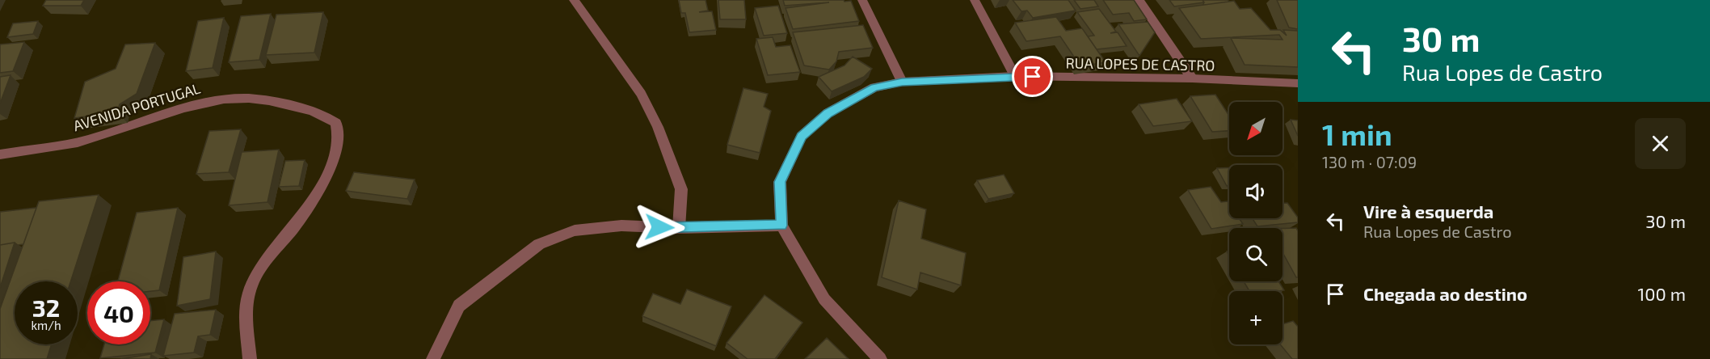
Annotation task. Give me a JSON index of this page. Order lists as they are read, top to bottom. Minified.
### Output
{"streets":{"street":["RUA LOPES DE CASTRO","AVENIDA PORTUGAL"]},"north":"bottom left","page":{"turn":["30 m","Rua Lopes de Castro"],"map_buttons":"+","heading":["1 min","130 m · 07:09"],"list":[{"name":"Vire à esquerda","note":"Rua Lopes de Castro","value":"30 m"},{"name":"Chegada ao destino","value":"100 m"}],"speed":"32 km/h","limit":"40"}}
